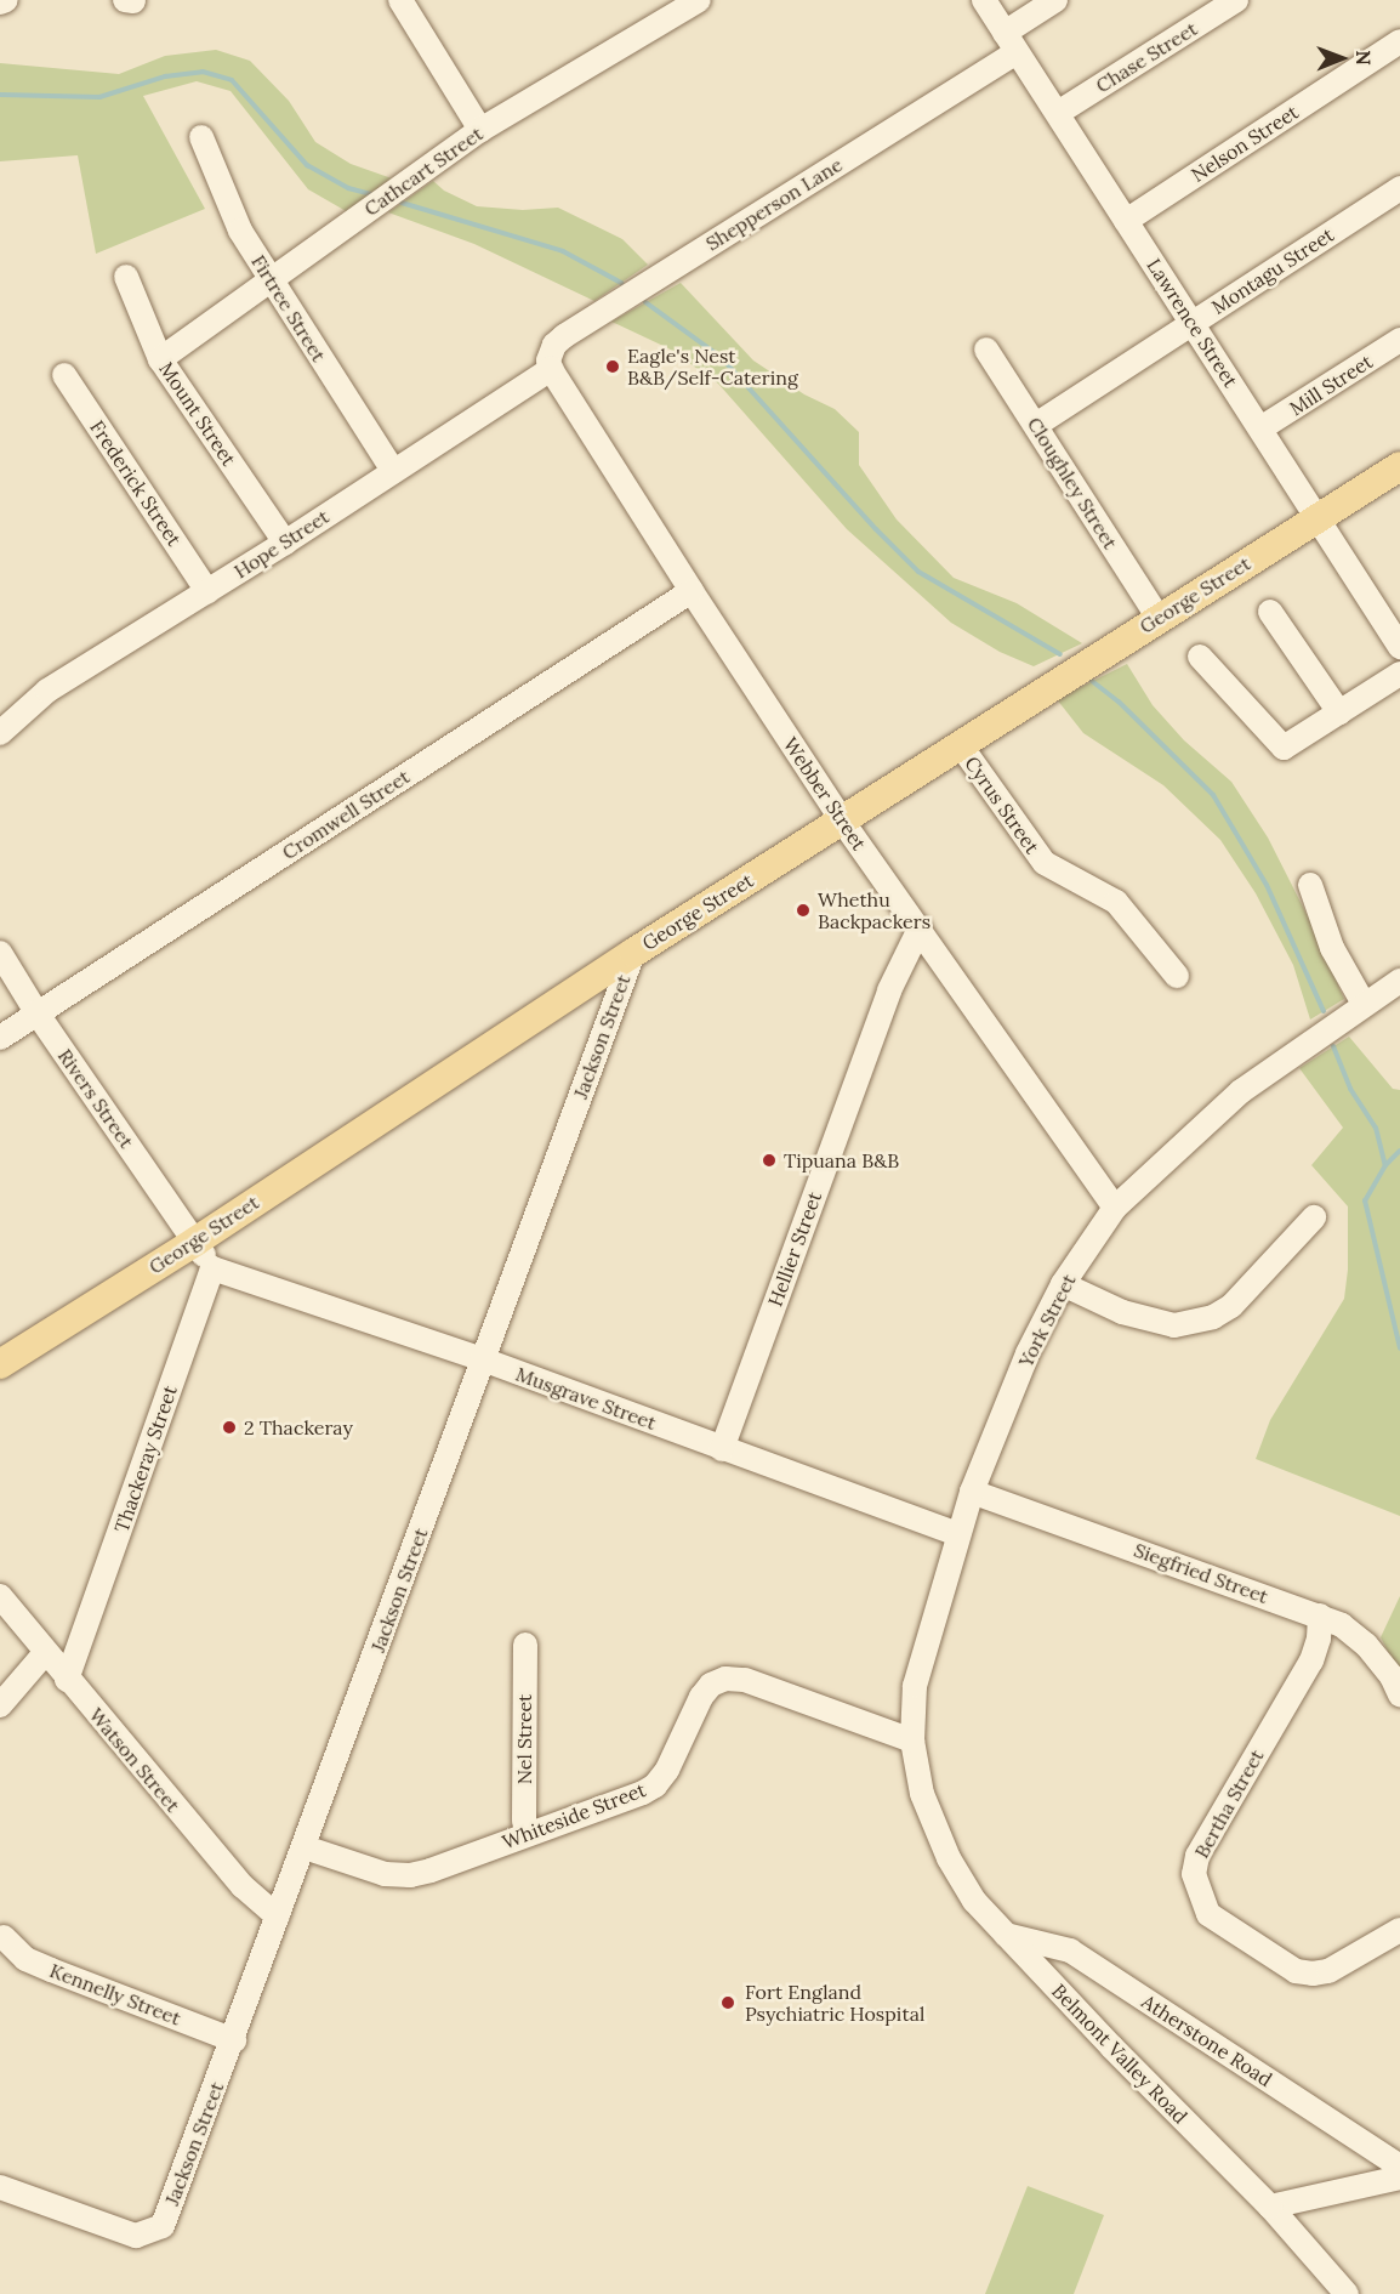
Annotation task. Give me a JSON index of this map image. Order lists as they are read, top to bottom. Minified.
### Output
{"streets":{"main road":["George Street"],"street":["Chase Street","Nelson Street","Cathcart Street","Shepperson Lane","Montagu Street","Firtree Street","Lawrence Street","Mill Street","Mount Street","Frederick Street","Cloughley Street","Hope Street","Webber Street","Cyrus Street","Cromwell Street","Jackson Street","Rivers Street","Hellier Street","York Street","Musgrave Street","Thackeray Street","Siegfried Street","Nel Street","Watson Street","Bertha Street","Whiteside Street","Kennelly Street","Atherstone Road","Belmont Valley Road"]},"crossings":[["Chase Street","Lawrence Street"],["Nelson Street","Lawrence Street"],["Cathcart Street","Firtree Street"],["Cathcart Street","Mount Street"],["Shepperson Lane","Lawrence Street"],["Shepperson Lane","Hope Street"],["Shepperson Lane","Webber Street"],["Montagu Street","Lawrence Street"],["Montagu Street","Cloughley Street"],["Firtree Street","Hope Street"],["Lawrence Street","Mill Street"],["Lawrence Street","George Street"],["Mount Street","Hope Street"],["Frederick Street","Hope Street"],["Cloughley Street","George Street"],["Hope Street","Webber Street"],["George Street","Webber Street"],["George Street","Cyrus Street"],["George Street","Jackson Street"],["George Street","Rivers Street"],["Webber Street","Cromwell Street"],["Webber Street","Hellier Street"],["Webber Street","York Street"],["Cromwell Street","Rivers Street"],["Jackson Street","Musgrave Street"],["Jackson Street","Watson Street"],["Jackson Street","Whiteside Street"],["Jackson Street","Kennelly Street"],["Hellier Street","Musgrave Street"],["York Street","Musgrave Street"],["York Street","Siegfried Street"],["York Street","Whiteside Street"],["York Street","Belmont Valley Road"],["Musgrave Street","Thackeray Street"],["Thackeray Street","Watson Street"],["Siegfried Street","Bertha Street"],["Nel Street","Whiteside Street"],["Atherstone Road","Belmont Valley Road"]],"places":["Eagle's Nest B&B/Self-Catering","Whethu Backpackers","Tipuana B&B","2 Thackeray","Fort England Psychiatric Hospital"],"north":"right"}
